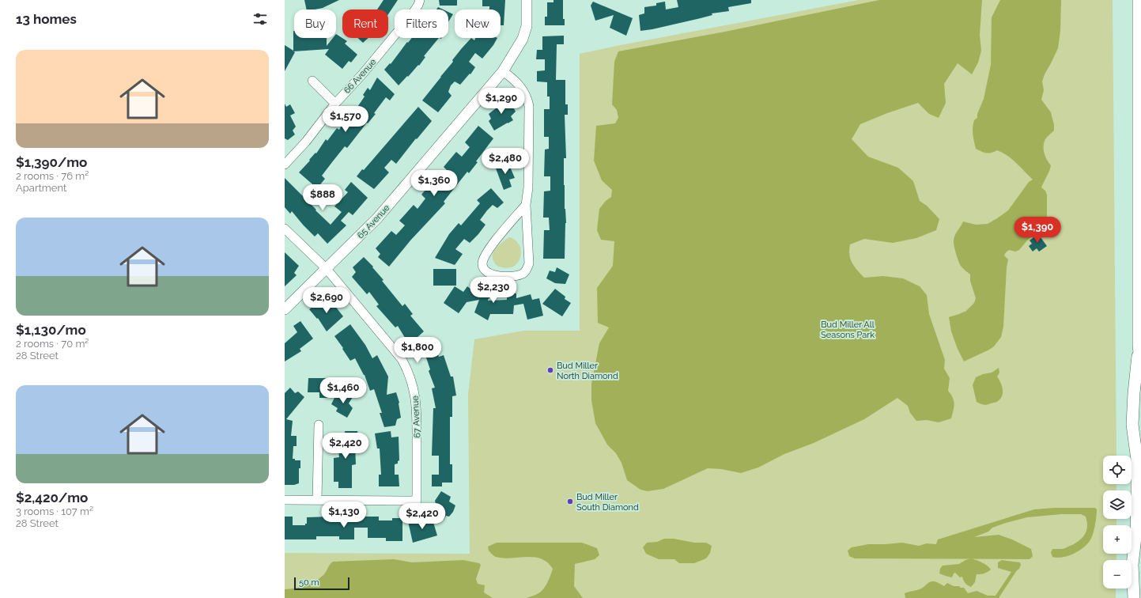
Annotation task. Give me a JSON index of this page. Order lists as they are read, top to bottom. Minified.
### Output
{"streets":{"street":["66 Avenue","65 Avenue","67 Avenue"]},"crossings":[["65 Avenue","67 Avenue"]],"parks":["Bud Miller All Seasons Park"],"places":["Bud Miller North Diamond","Bud Miller South Diamond"],"scale_bar":"50 m","page":{"heading":"13 homes","chip":["Buy","Rent","Filters","New"],"list":[{"name":"$1,390/mo","note":"2 rooms · 76 m² · Apartment"},{"name":"$1,130/mo","note":"2 rooms · 70 m² · 28 Street"},{"name":"$2,420/mo","note":"3 rooms · 107 m² · 28 Street"}],"price":["$1,290","$1,570","$2,480","$1,360","$888","$1,390","$2,230","$2,690","$1,800","$1,460","$2,420","$1,130","$2,420"],"map_buttons":["+","−"],"scale":"50 m"}}
